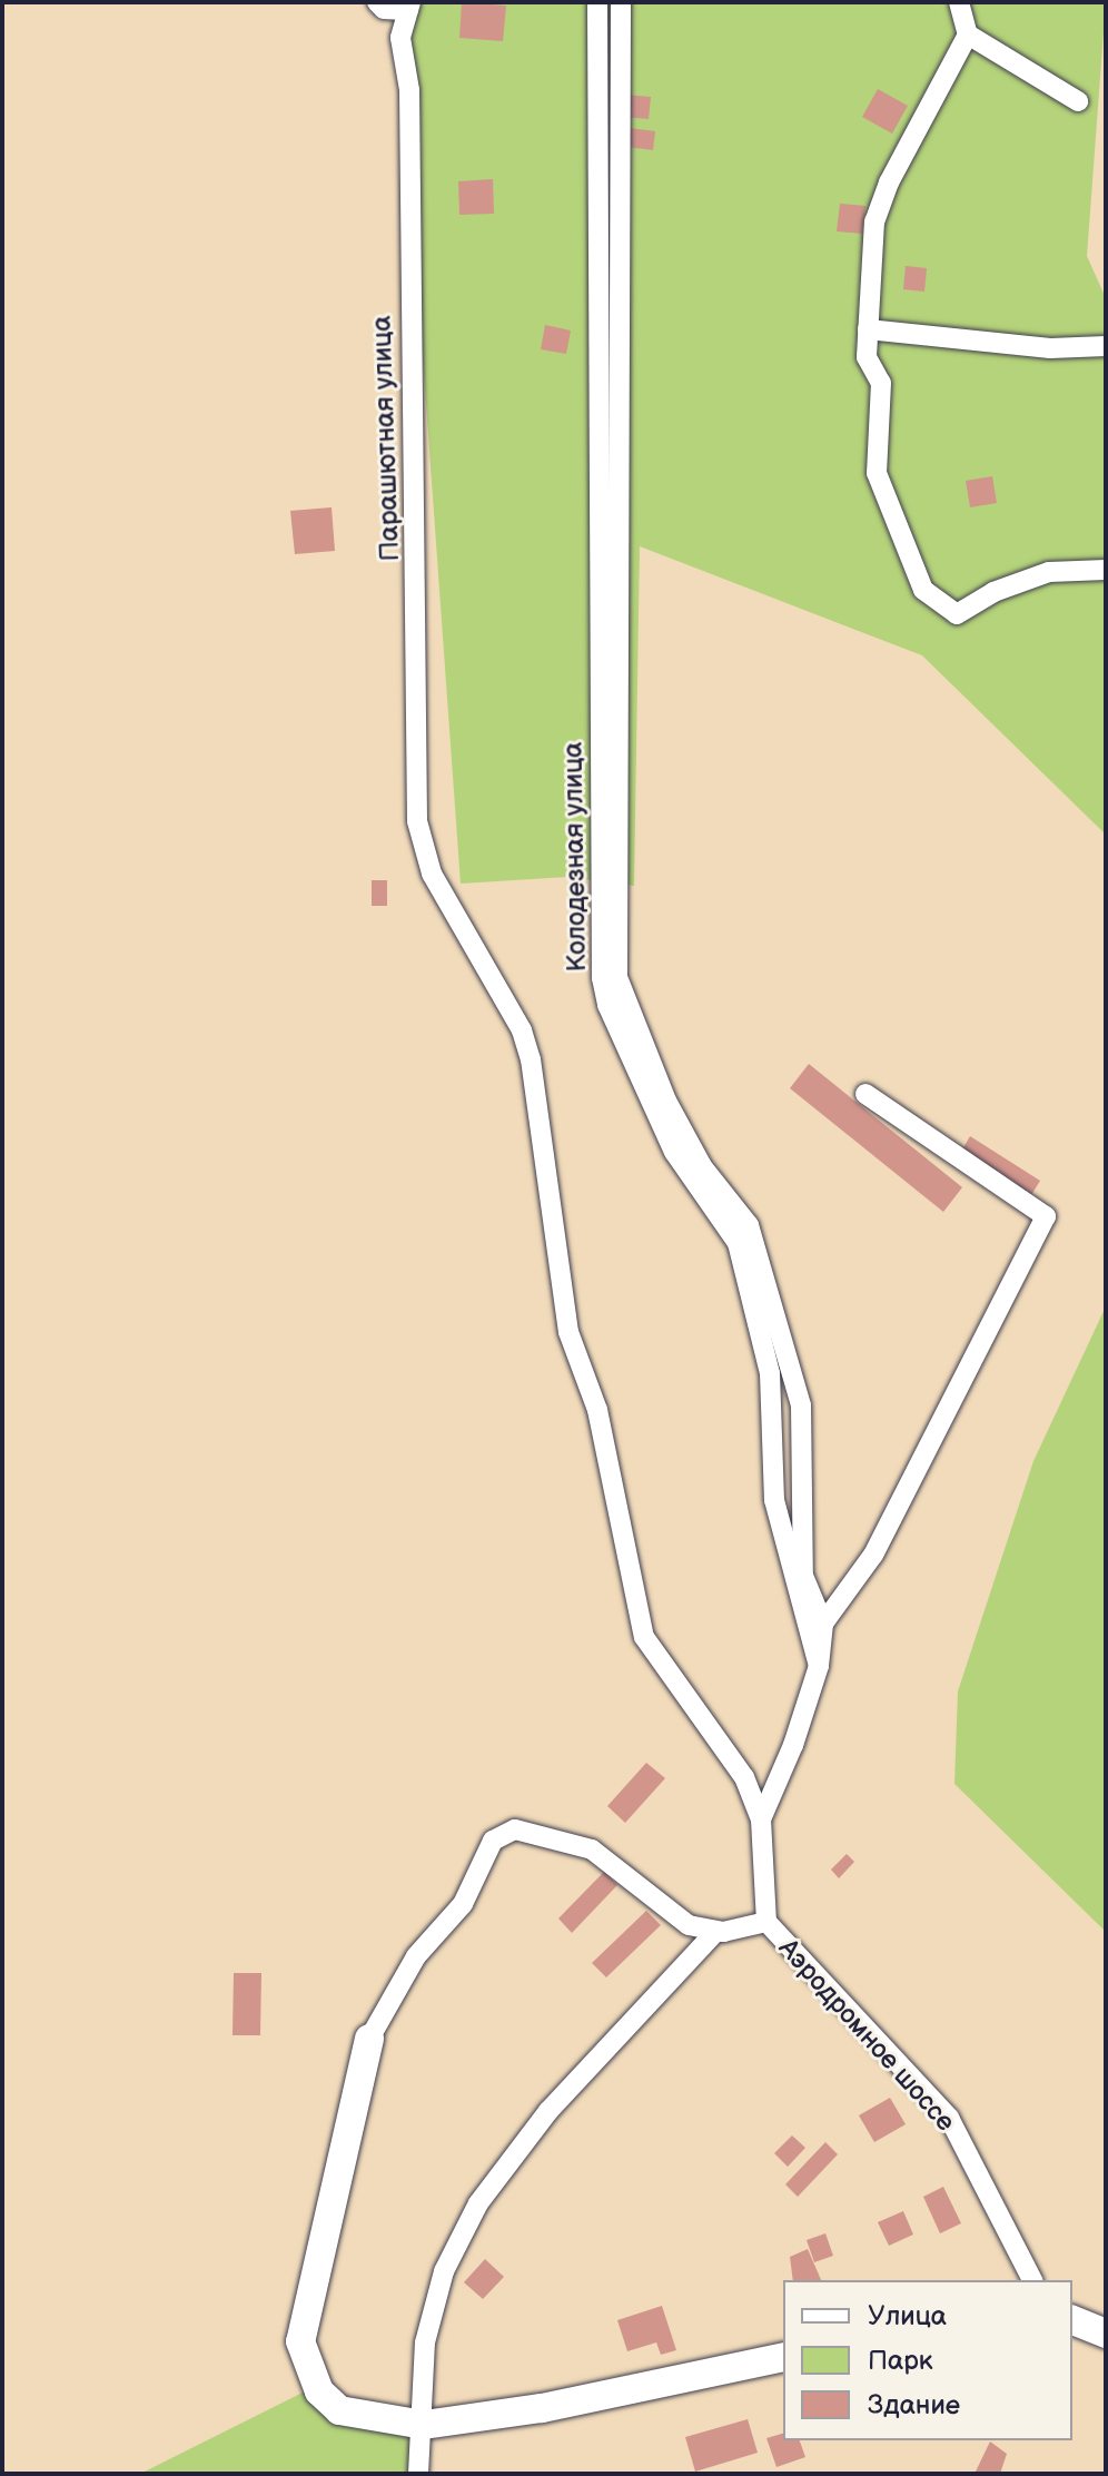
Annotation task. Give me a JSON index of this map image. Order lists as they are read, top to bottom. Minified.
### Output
{"streets":{"street":["Парашютная улица","Колодезная улица","Аэродромное шоссе"]},"crossings":[["Парашютная улица","Аэродромное шоссе"],["Колодезная улица","Аэродромное шоссе"]],"legend":["Улица","Парк","Здание"]}
